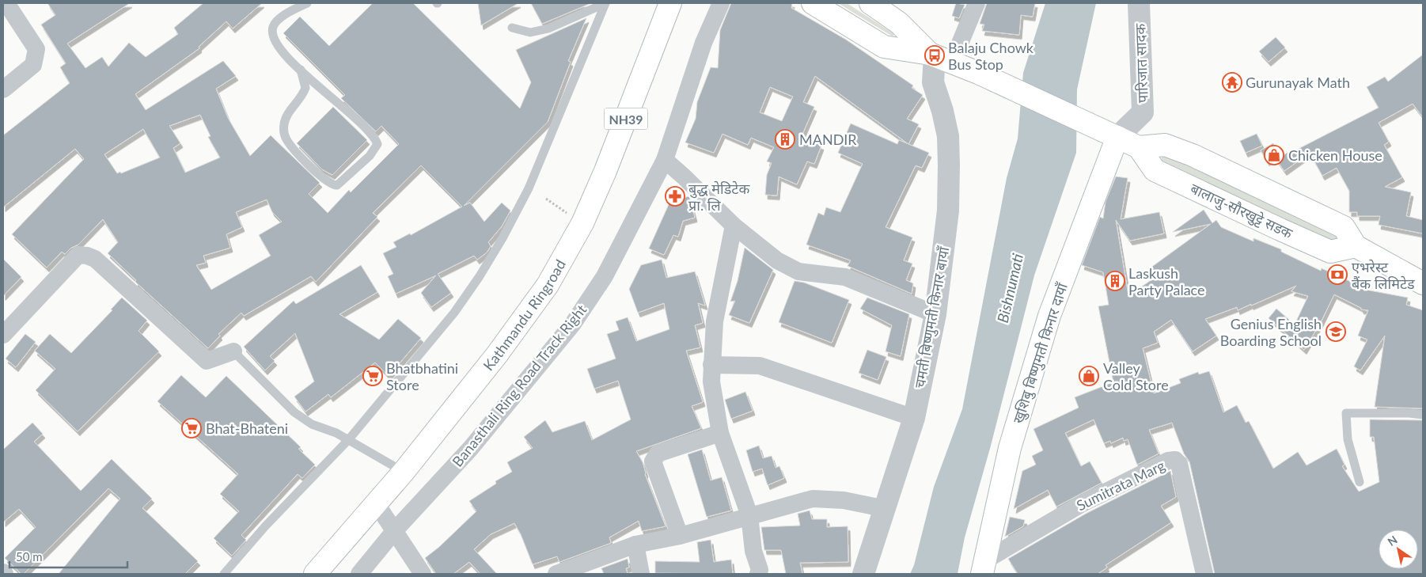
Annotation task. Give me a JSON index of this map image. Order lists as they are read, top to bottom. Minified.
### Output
{"streets":{"main road":["NH39","बालाजु-सौरखुट्टे सडक","Kathmandu Ringroad","खुशिबु बिष्णुमती किनार दायाँ"],"street":["पारिजात सादक","चमती बिष्णुमती किनार बायाँ","Banasthali Ring Road Track Right","Sumitrata Marg"]},"crossings":[["पारिजात सादक","बालाजु-सौरखुट्टे सडक"],["पारिजात सादक","खुशिबु बिष्णुमती किनार दायाँ"],["बालाजु-सौरखुट्टे सडक","चमती बिष्णुमती किनार बायाँ"],["बालाजु-सौरखुट्टे सडक","खुशिबु बिष्णुमती किनार दायाँ"],["खुशिबु बिष्णुमती किनार दायाँ","Sumitrata Marg"]],"water":["Bishnumati"],"places":{"bus stop":["Balaju Chowk Bus Stop"],"temple":["Gurunayak Math"],"building":["MANDIR","Laskush Party Palace"],"shop":["Chicken House","Valley Cold Store"],"pharmacy":["बुद्ध मेडिटेक प्रा. लि"],"bank":["एभरेस्ट बैंक लिमिटेड"],"school or university":["Genius English Boarding School"],"supermarket":["Bhatbhatini Store","Bhat-Bhateni"]},"scale_bar":"50 m","north":"top left"}
